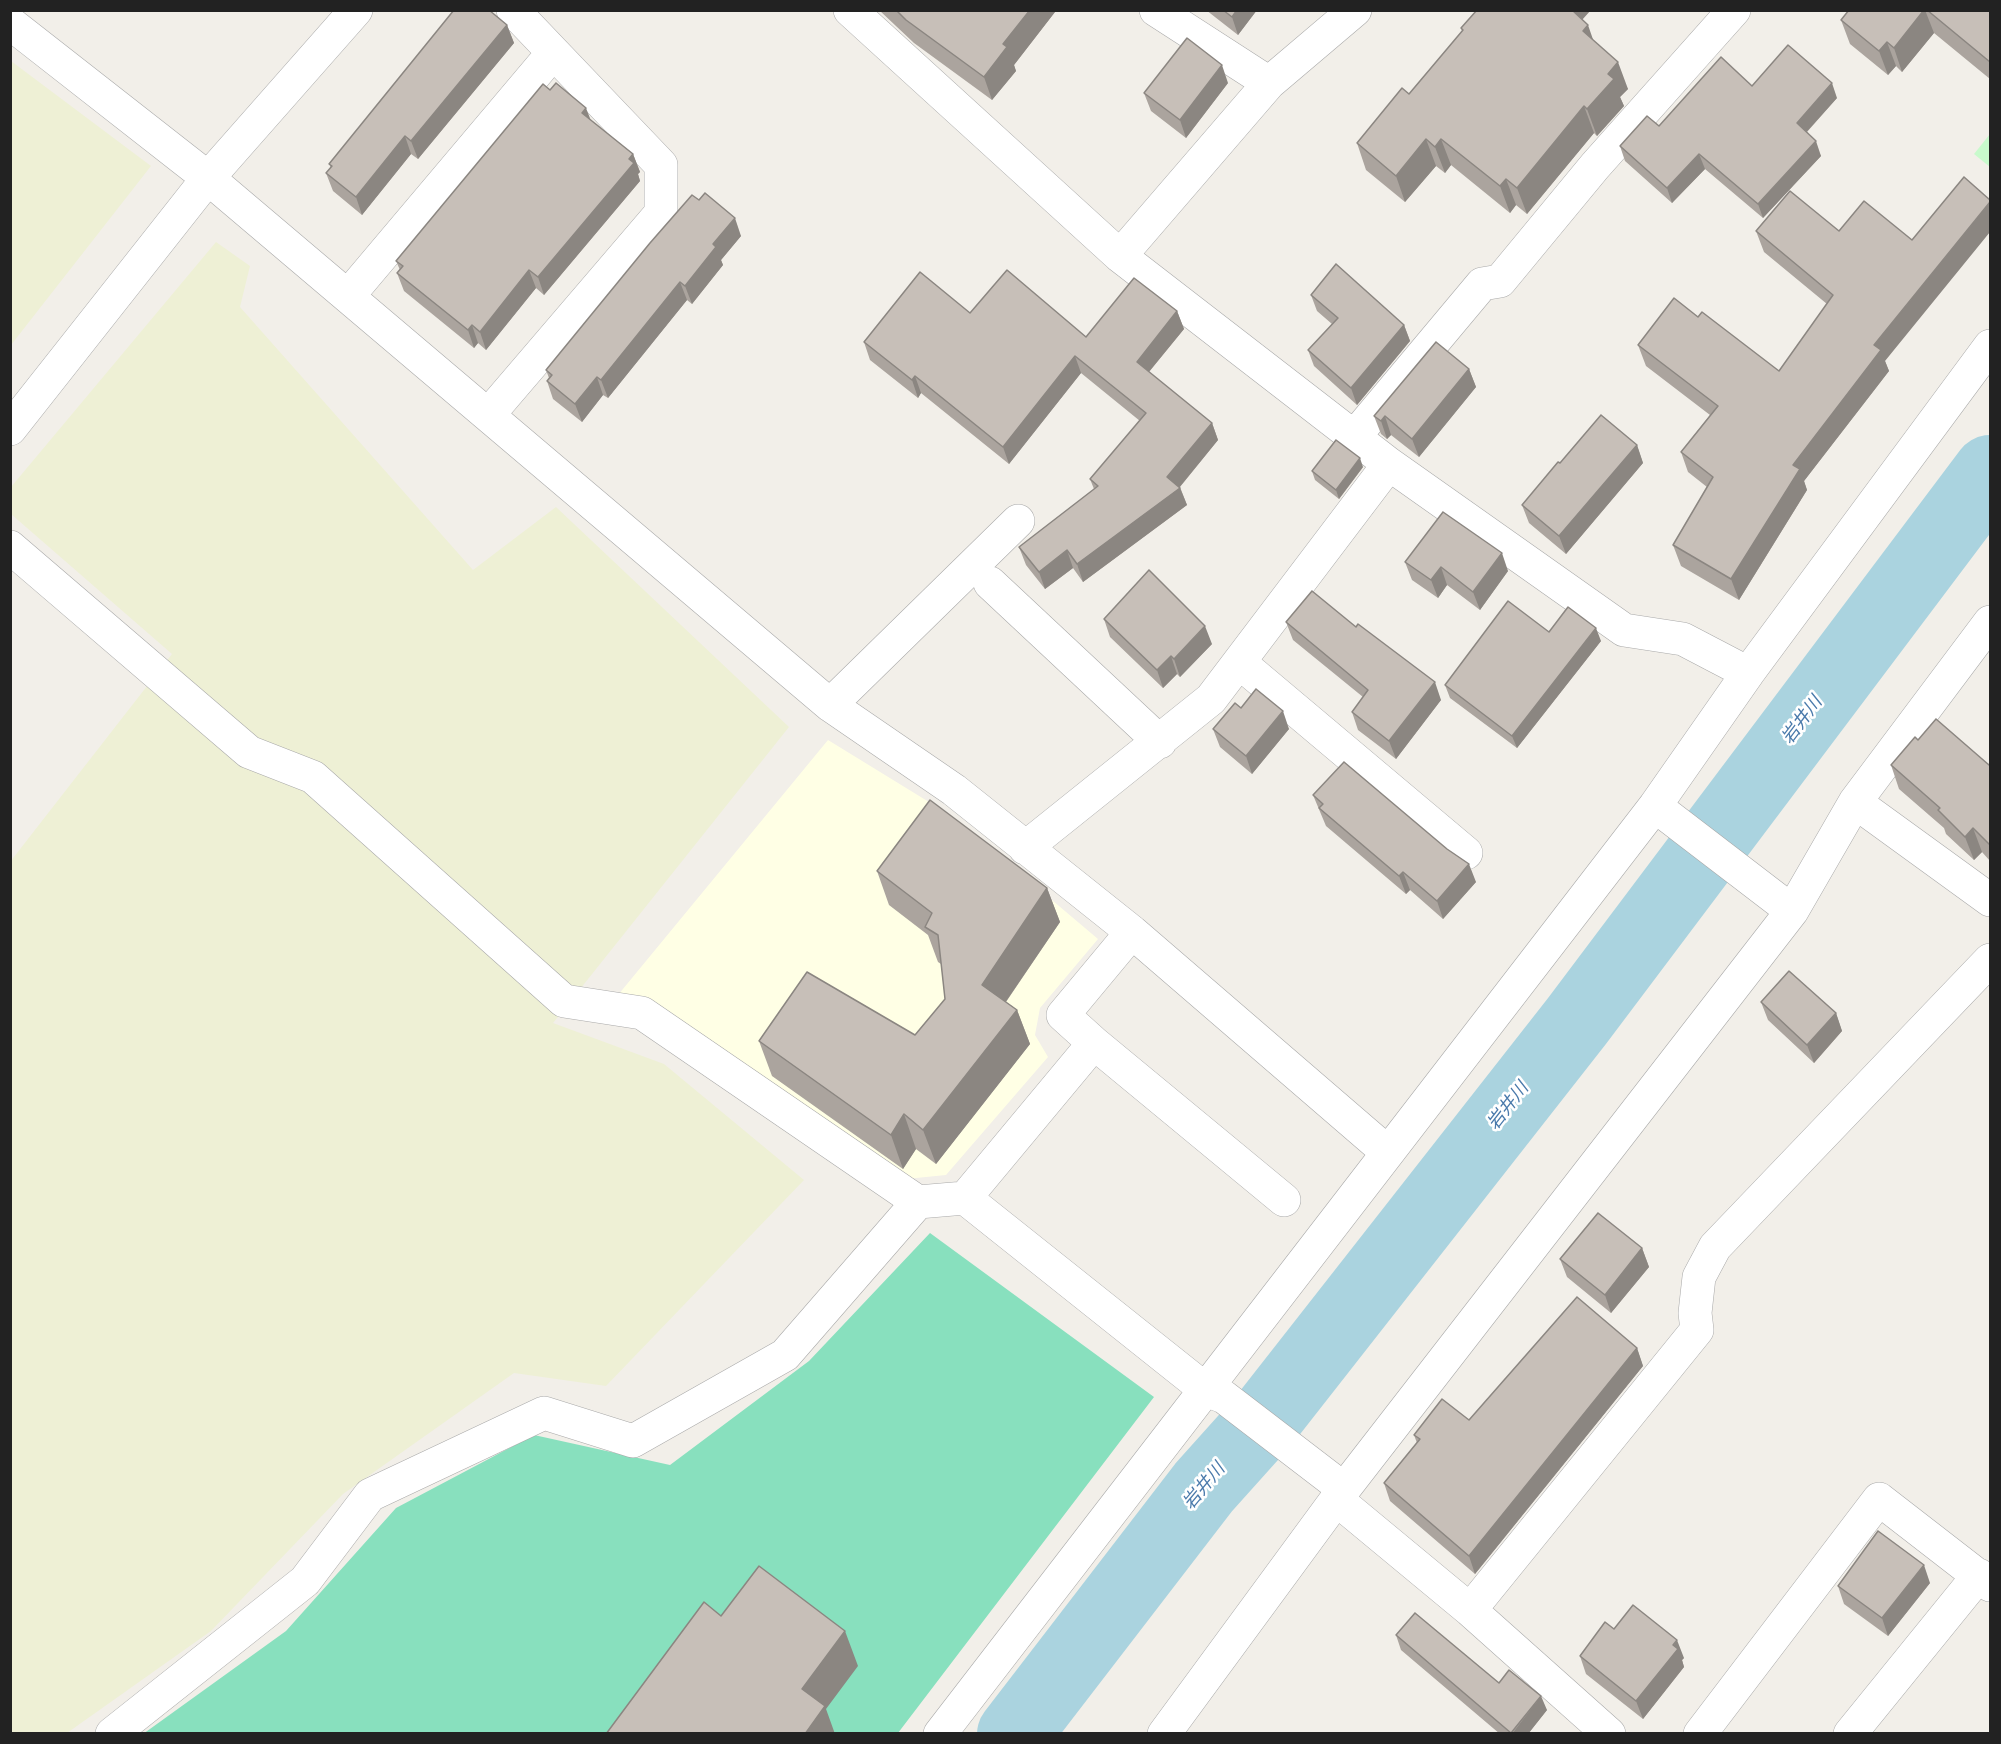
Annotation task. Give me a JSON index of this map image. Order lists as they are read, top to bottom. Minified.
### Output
{"water":["岩井川"]}
